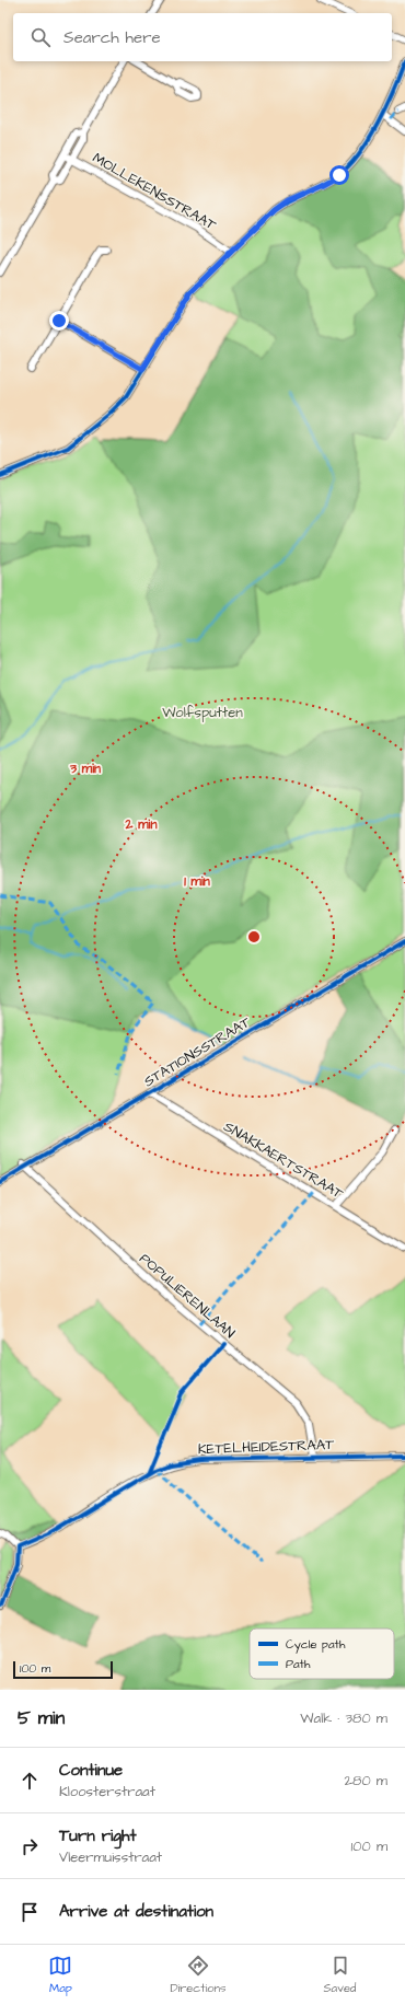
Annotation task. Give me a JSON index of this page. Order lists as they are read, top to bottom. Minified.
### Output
{"streets":{"street":["MOLLEKENSSTRAAT","STATIONSSTRAAT","SNAKKAERTSTRAAT","POPULIERENLAAN","KETELHEIDESTRAAT"]},"crossings":[["STATIONSSTRAAT","SNAKKAERTSTRAAT"],["STATIONSSTRAAT","POPULIERENLAAN"],["POPULIERENLAAN","KETELHEIDESTRAAT"]],"parks":["Wolfsputten"],"legend":["Cycle path","Path"],"scale_bar":"100 m","page":{"search":"Search here","scale":"100 m","heading":["5 min","Walk · 380 m"],"list":[["Continue","Kloosterstraat","280 m"],["Turn right","Vleermuisstraat","100 m"],"Arrive at destination"],"nav":["Map","Directions","Saved"]},"rings":["3 min","2 min","1 min"]}
